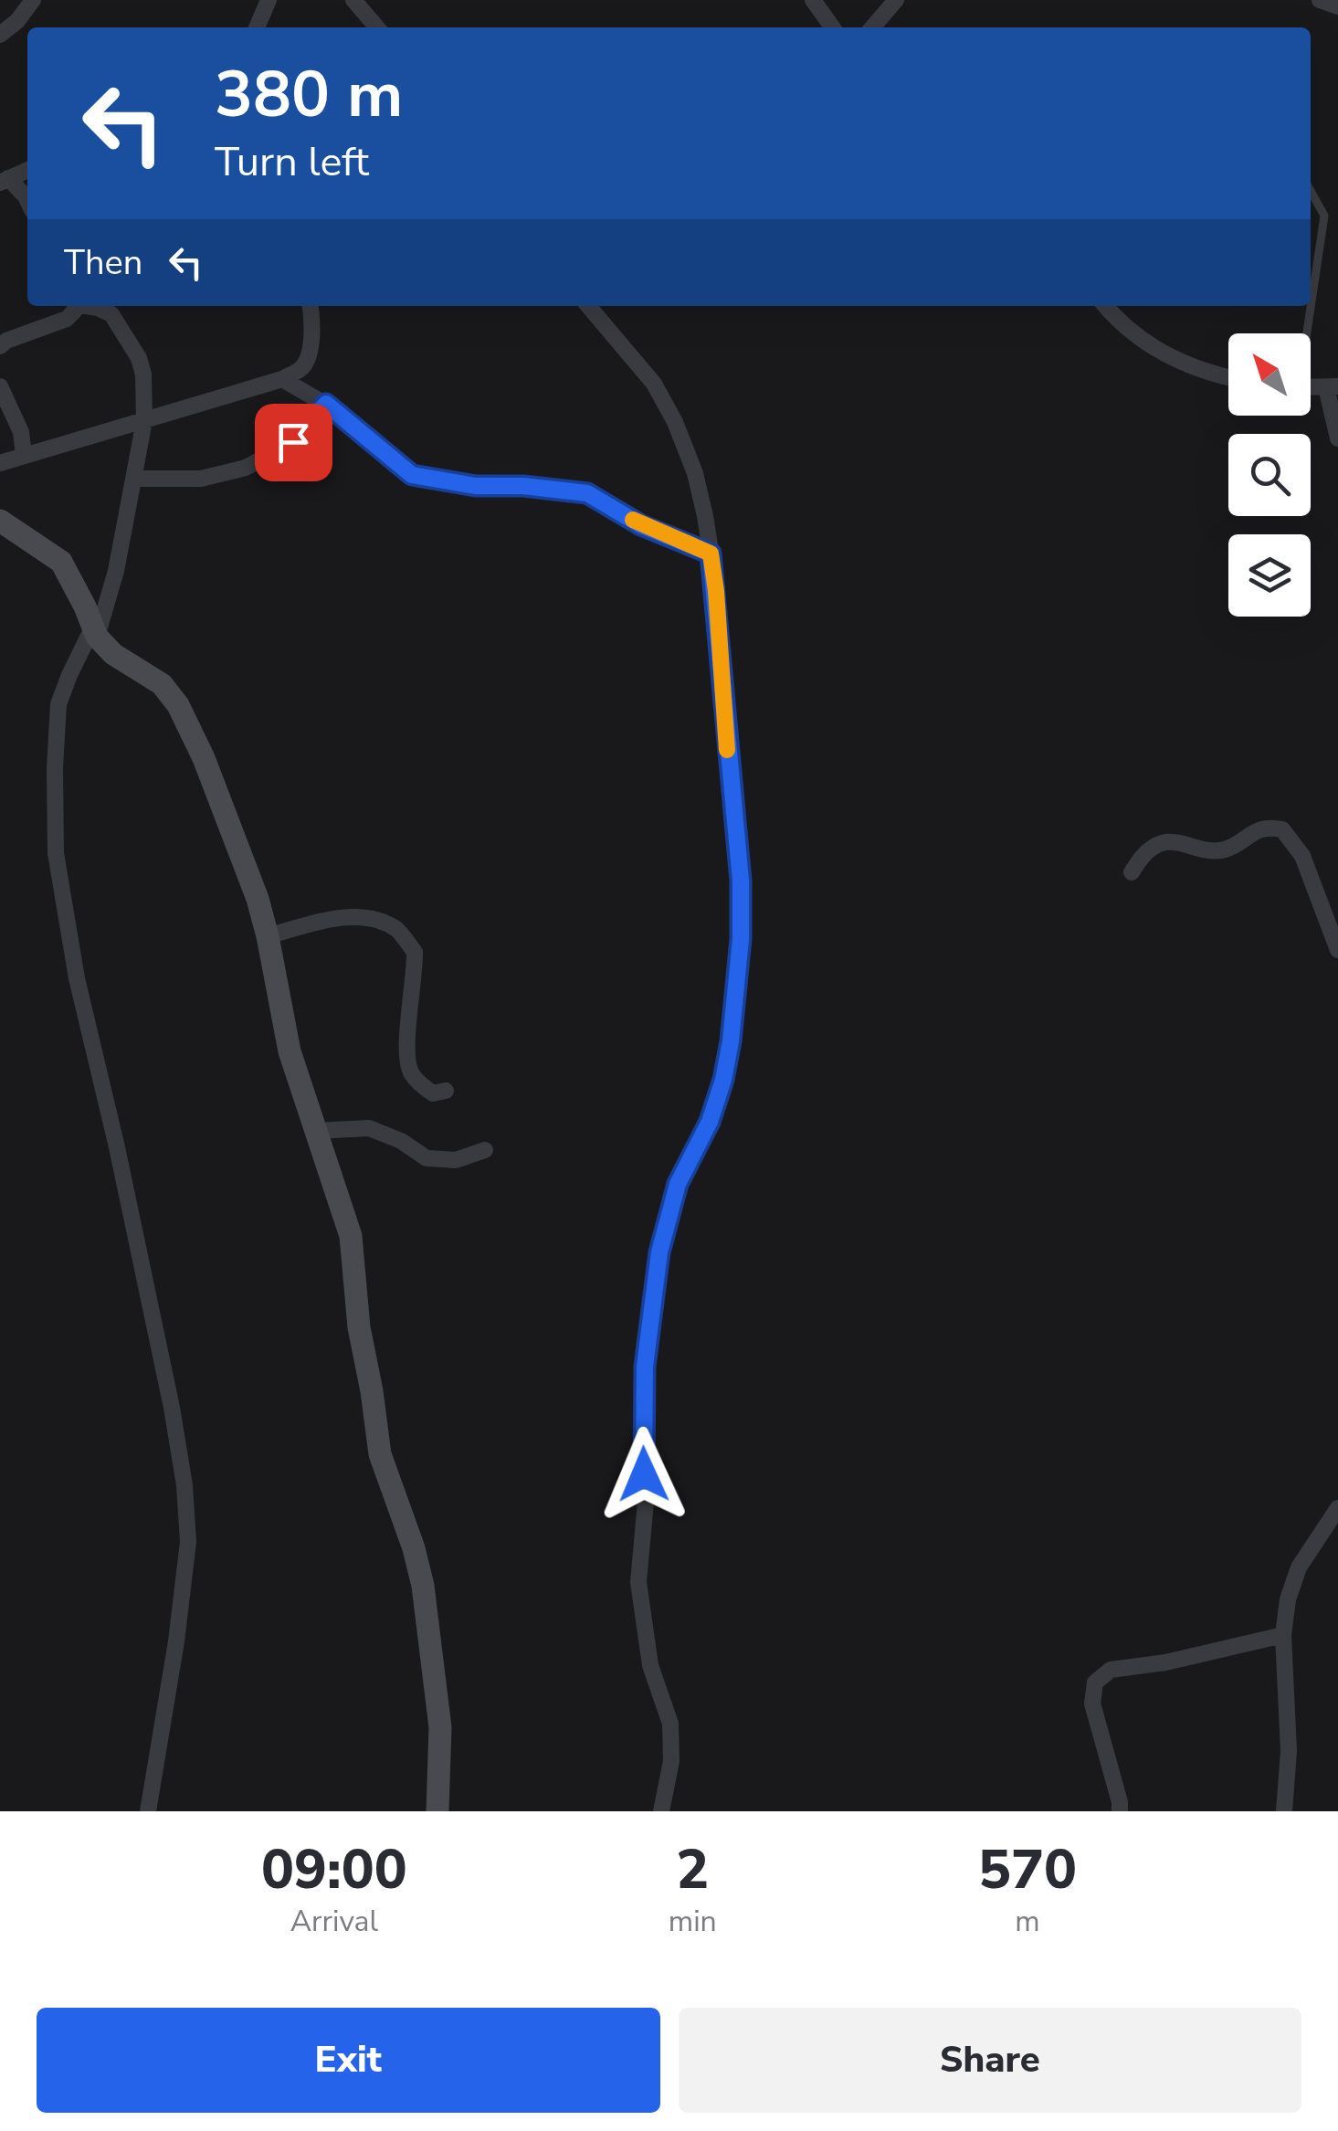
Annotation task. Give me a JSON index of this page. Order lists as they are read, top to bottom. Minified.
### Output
{"north":"top left","page":{"turn":["380 m","Turn left"],"then":"Then","eta":["09:00","Arrival","2","min","570","m"],"buttons":["Exit","Share"]}}
